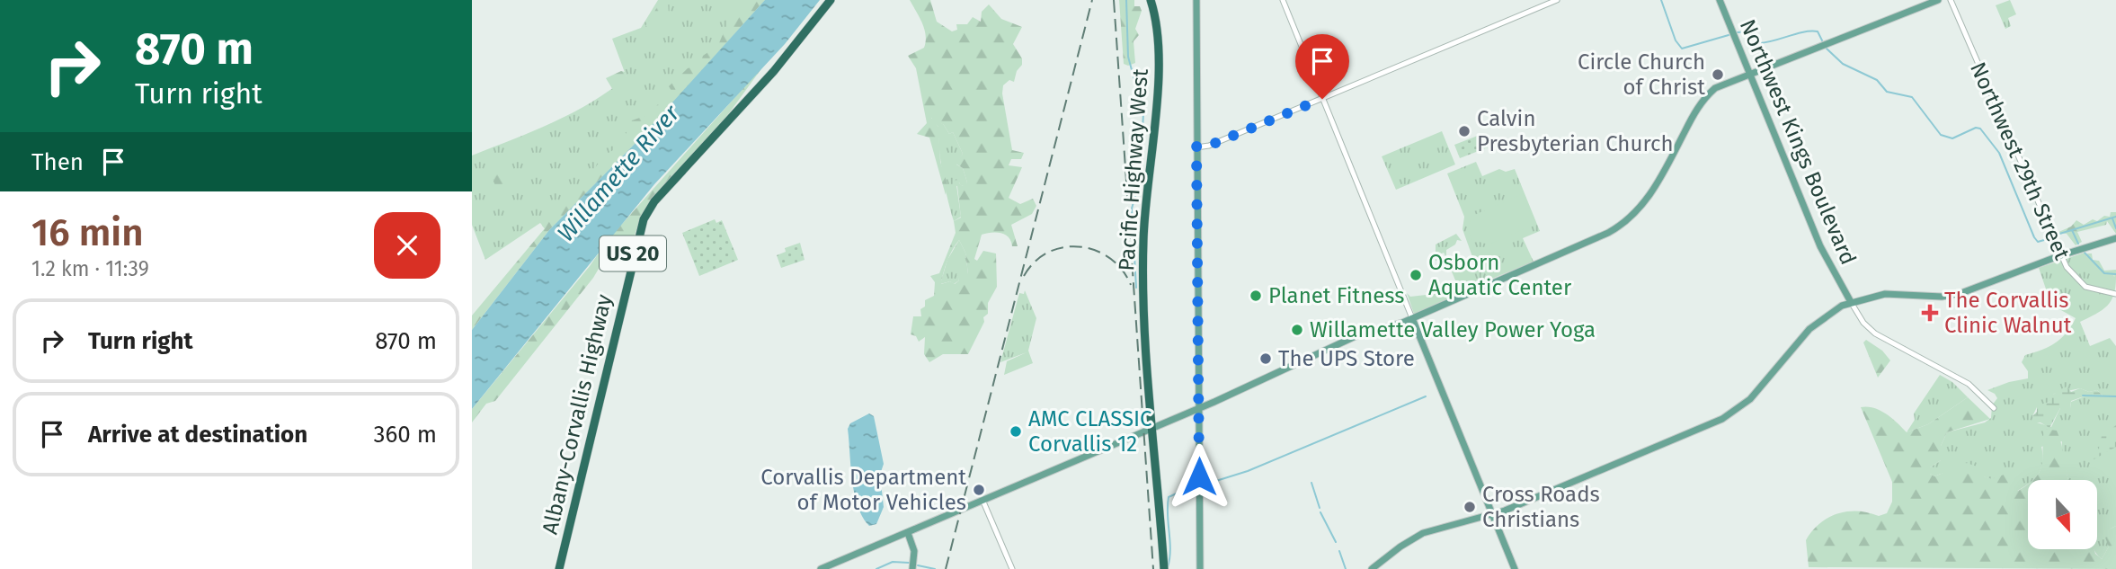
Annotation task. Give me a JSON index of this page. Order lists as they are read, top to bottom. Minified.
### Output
{"streets":{"highway":["Pacific Highway West","US 20","Albany-Corvallis Highway"],"main road":["Northwest Kings Boulevard"],"street":["Northwest 29th Street"]},"water":["Willamette River"],"places":{"other":["Circle Church of Christ","Calvin Presbyterian Church","Osborn Aquatic Center","Planet Fitness","Willamette Valley Power Yoga","The UPS Store","AMC CLASSIC Corvallis 12","Corvallis Department of Motor Vehicles","Cross Roads Christians"],"health":["The Corvallis Clinic Walnut"]},"north":"bottom","page":{"turn":["870 m","Turn right"],"then":"Then","heading":["16 min","1.2 km · 11:39"],"list":[{"name":"Turn right","value":"870 m"},{"name":"Arrive at destination","value":"360 m"}]}}
